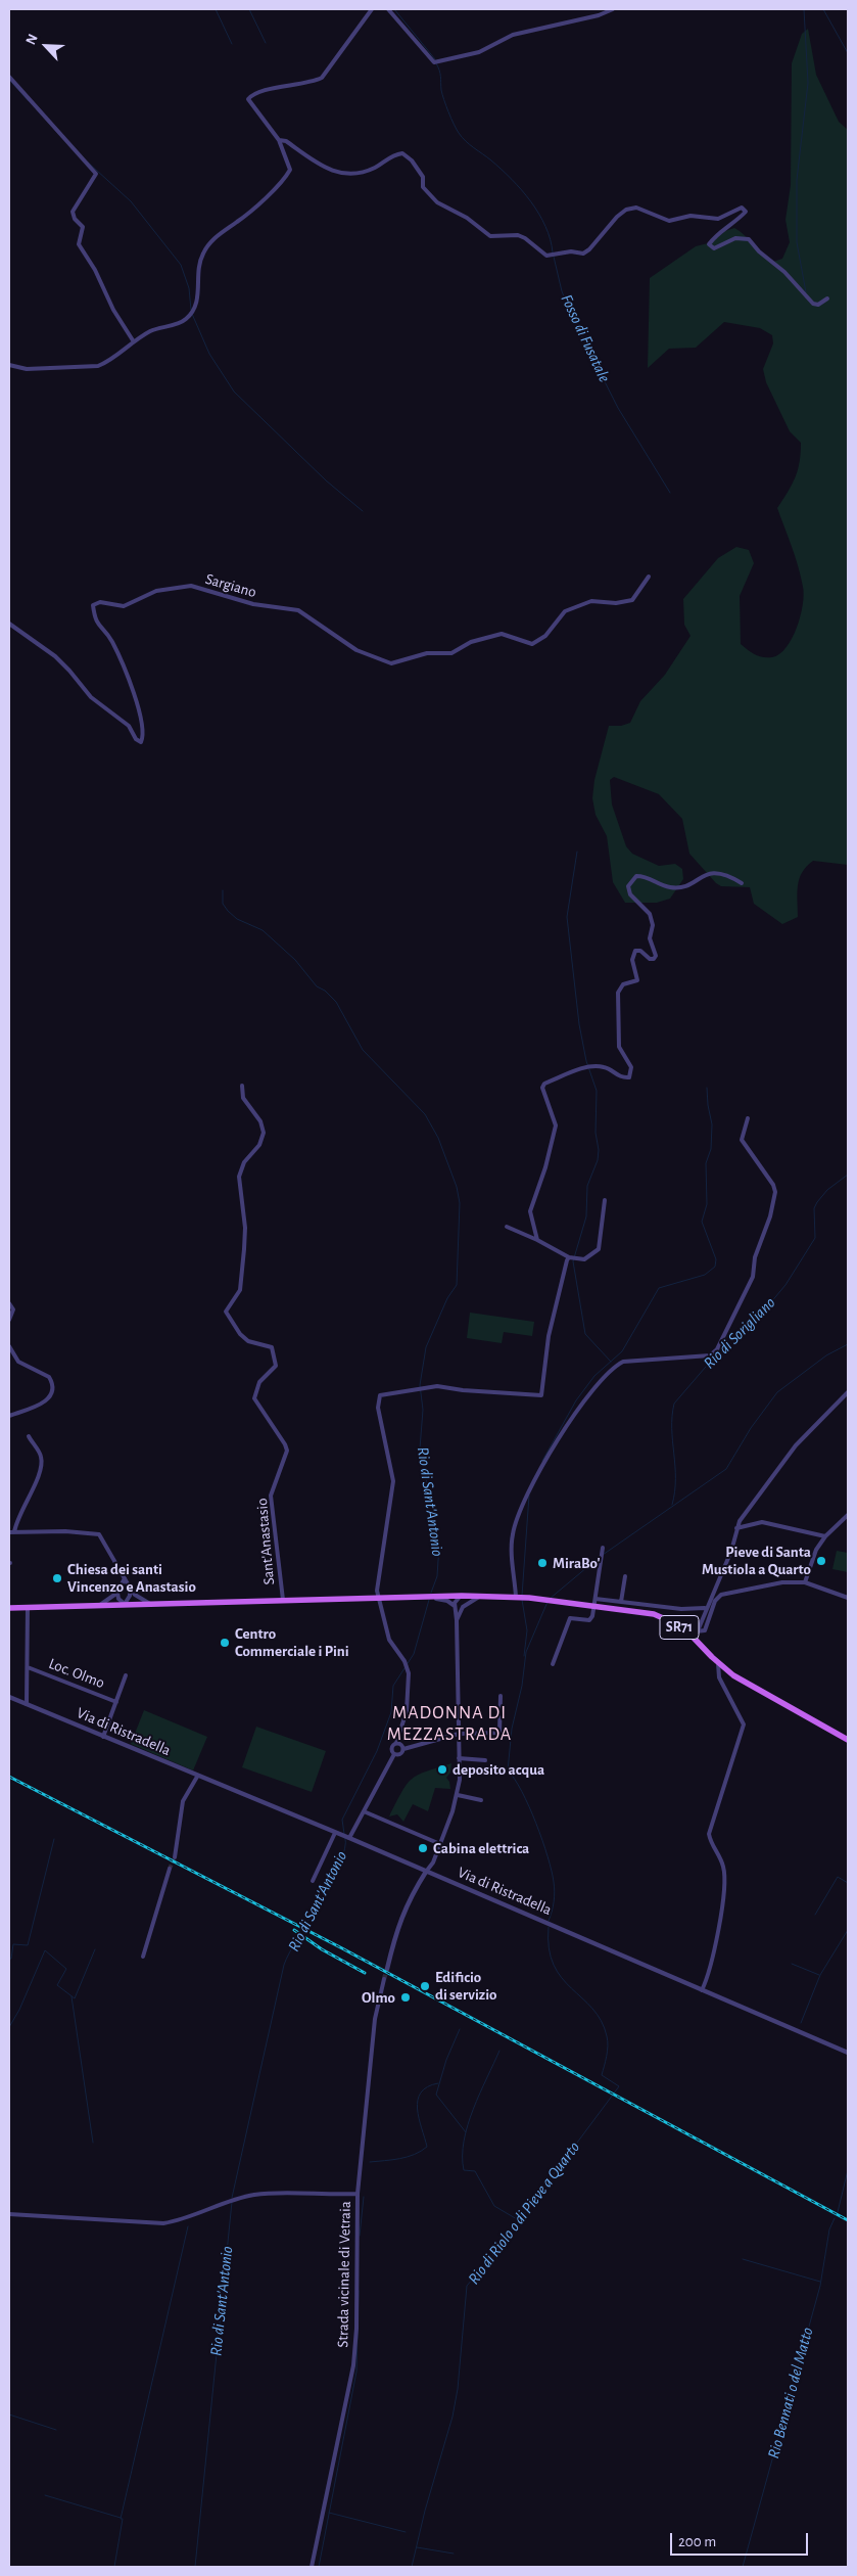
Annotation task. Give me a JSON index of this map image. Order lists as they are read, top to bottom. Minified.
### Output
{"streets":{"main road":["SR71"],"street":["Sargiano","Sant'Anastasio","Loc. Olmo","Via di Ristradella","Strada vicinale di Vetraia"]},"crossings":[["Sant'Anastasio","SR71"],["SR71","Loc. Olmo"],["Loc. Olmo","Via di Ristradella"]],"districts":["MADONNA DI MEZZASTRADA"],"water":["Fosso di Fusatale","Rio di Sorigliano","Rio di Sant'Antonio","Rio di Riolo o di Pieve a Quarto","Rio Bennati o del Matto"],"places":["Pieve di Santa Mustiola a Quarto","MiraBo'","Chiesa dei santi Vincenzo e Anastasio","Centro Commerciale i Pini","deposito acqua","Cabina elettrica","Edificio di servizio","Olmo"],"scale_bar":"200 m","north":"top left"}
